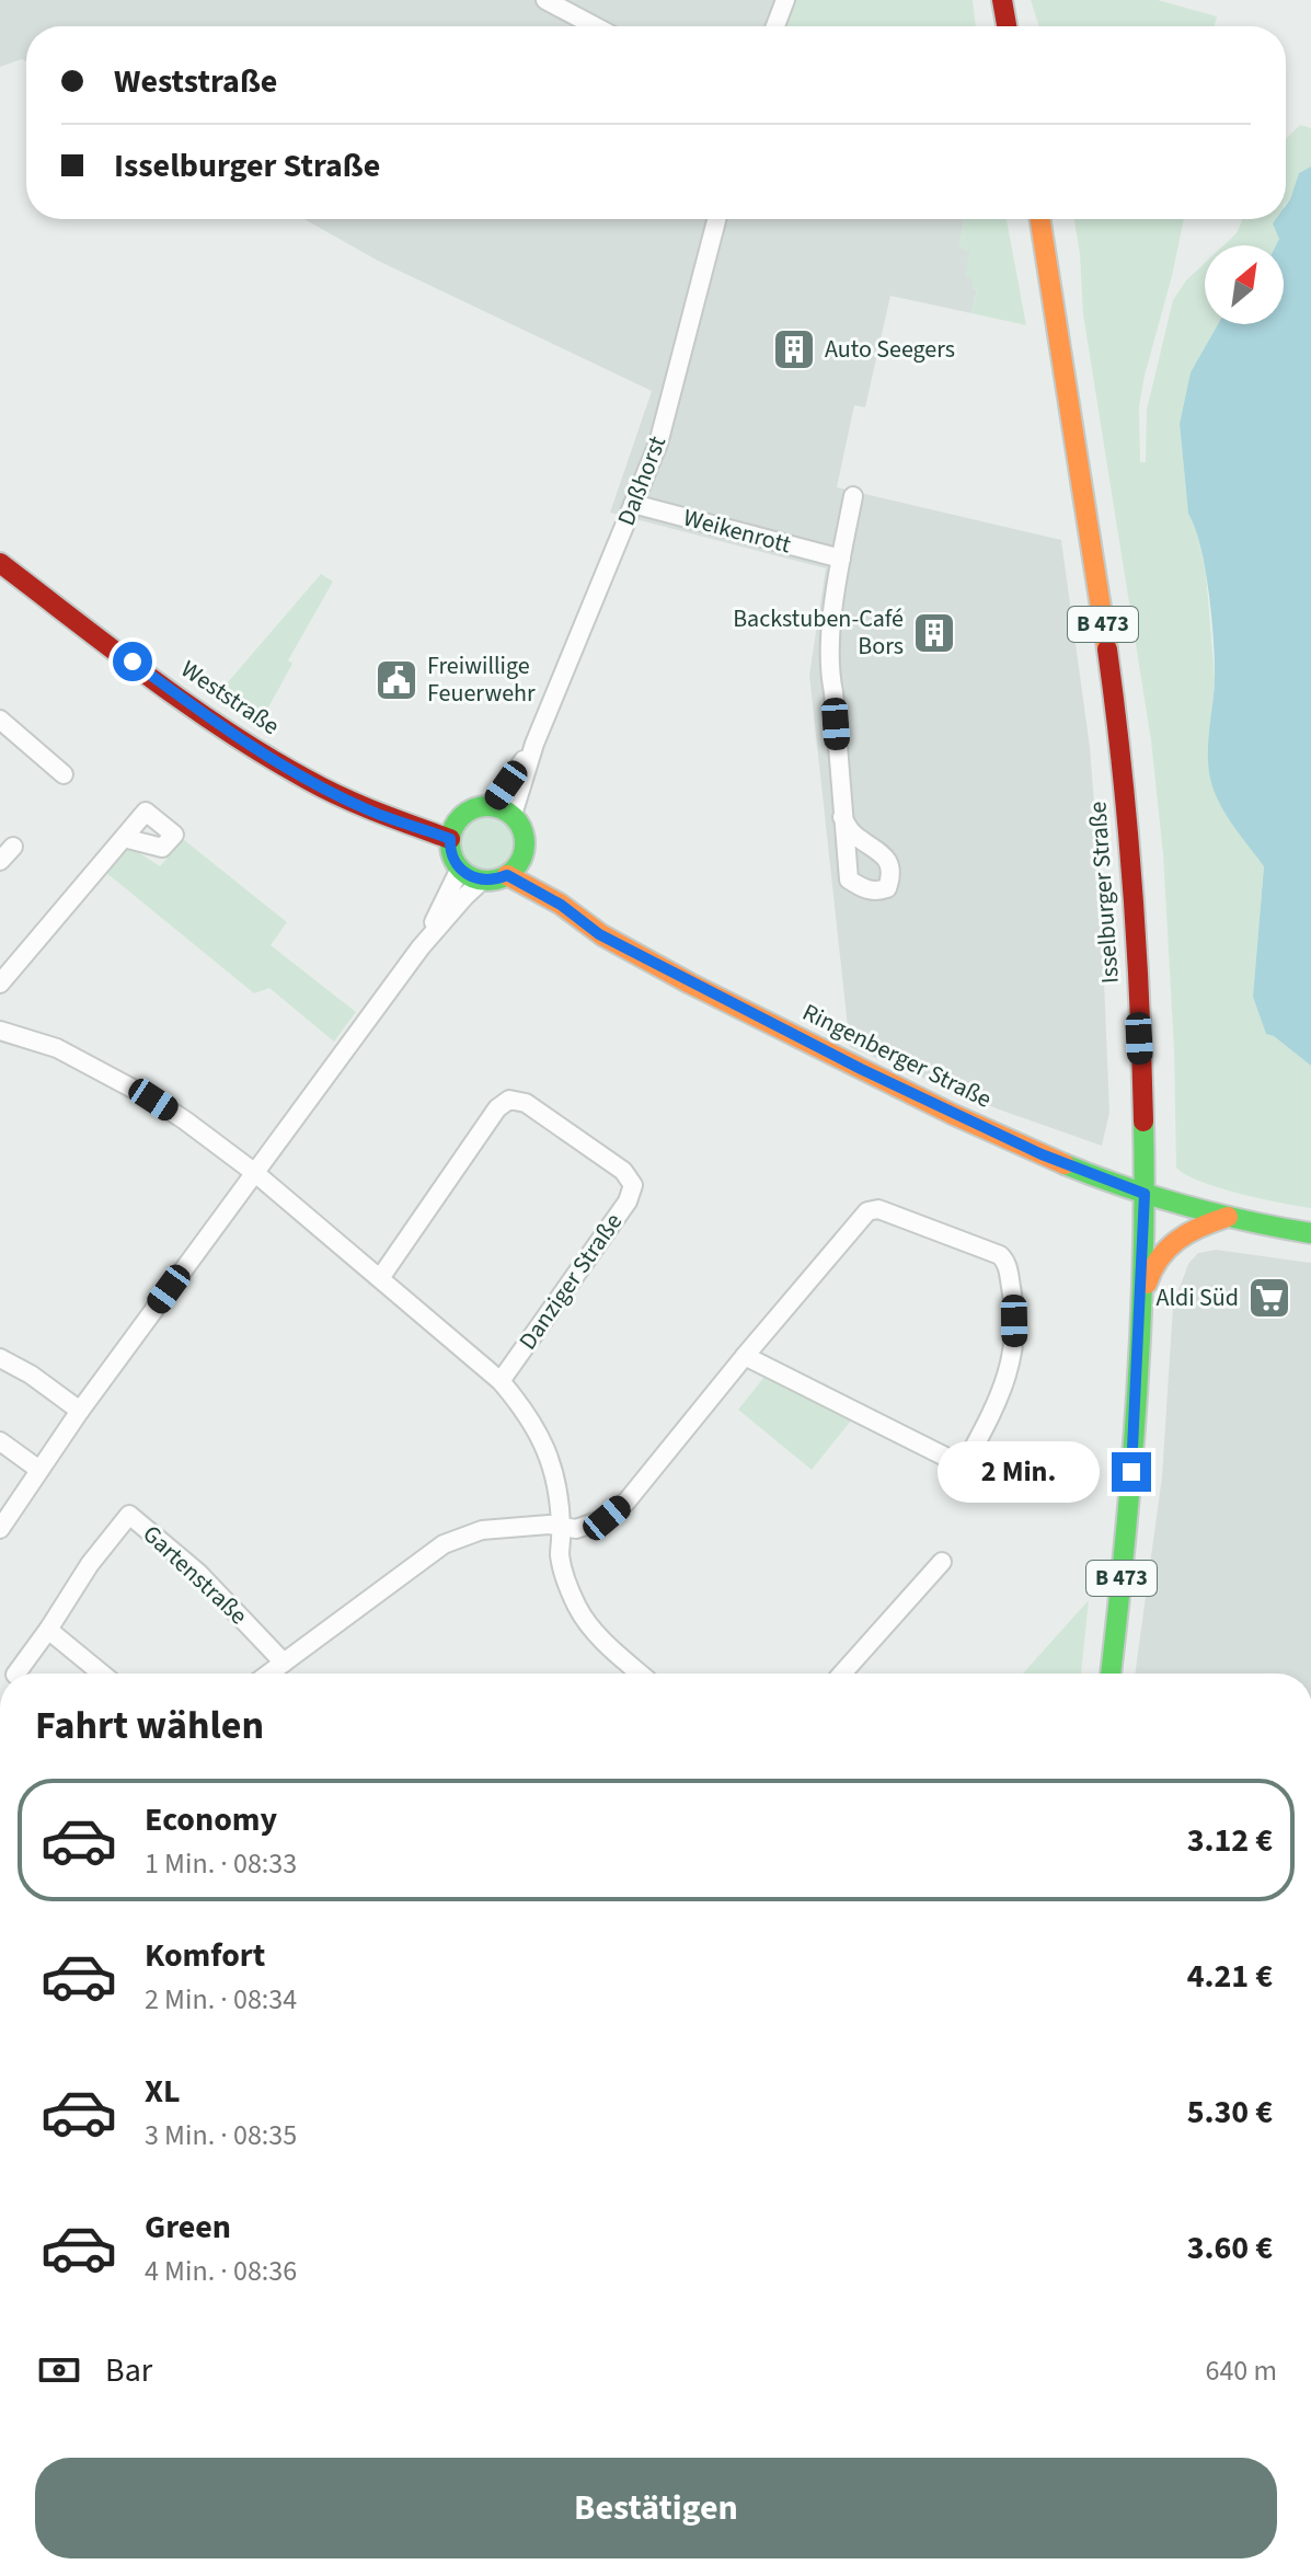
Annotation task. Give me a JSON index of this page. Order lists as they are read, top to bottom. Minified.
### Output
{"streets":{"main road":["B 473","Weststraße","Isselburger Straße","Ringenberger Straße"],"street":["Daßhorst","Weikenrott","Danziger Straße","Gartenstraße"]},"crossings":[["Daßhorst","Weikenrott"],["Daßhorst","Weststraße"],["Daßhorst","Ringenberger Straße"],["B 473","Isselburger Straße"],["B 473","Ringenberger Straße"],["Weststraße","Ringenberger Straße"],["Isselburger Straße","Ringenberger Straße"]],"places":{"building":["Auto Seegers","Backstuben-Café Bors"],"public building":["Freiwillige Feuerwehr"],"supermarket":["Aldi Süd"]},"north":"top right","page":{"banner":["Weststraße","Isselburger Straße"],"bubble":"2 Min.","heading":"Fahrt wählen","list":[{"name":"Economy","note":"1 Min. · 08:33","value":"3.12 €"},{"name":"Komfort","note":"2 Min. · 08:34","value":"4.21 €"},{"name":"XL","note":"3 Min. · 08:35","value":"5.30 €"},{"name":"Green","note":"4 Min. · 08:36","value":"3.60 €"}],"pay":["Bar","640 m"],"buttons":"Bestätigen"}}
